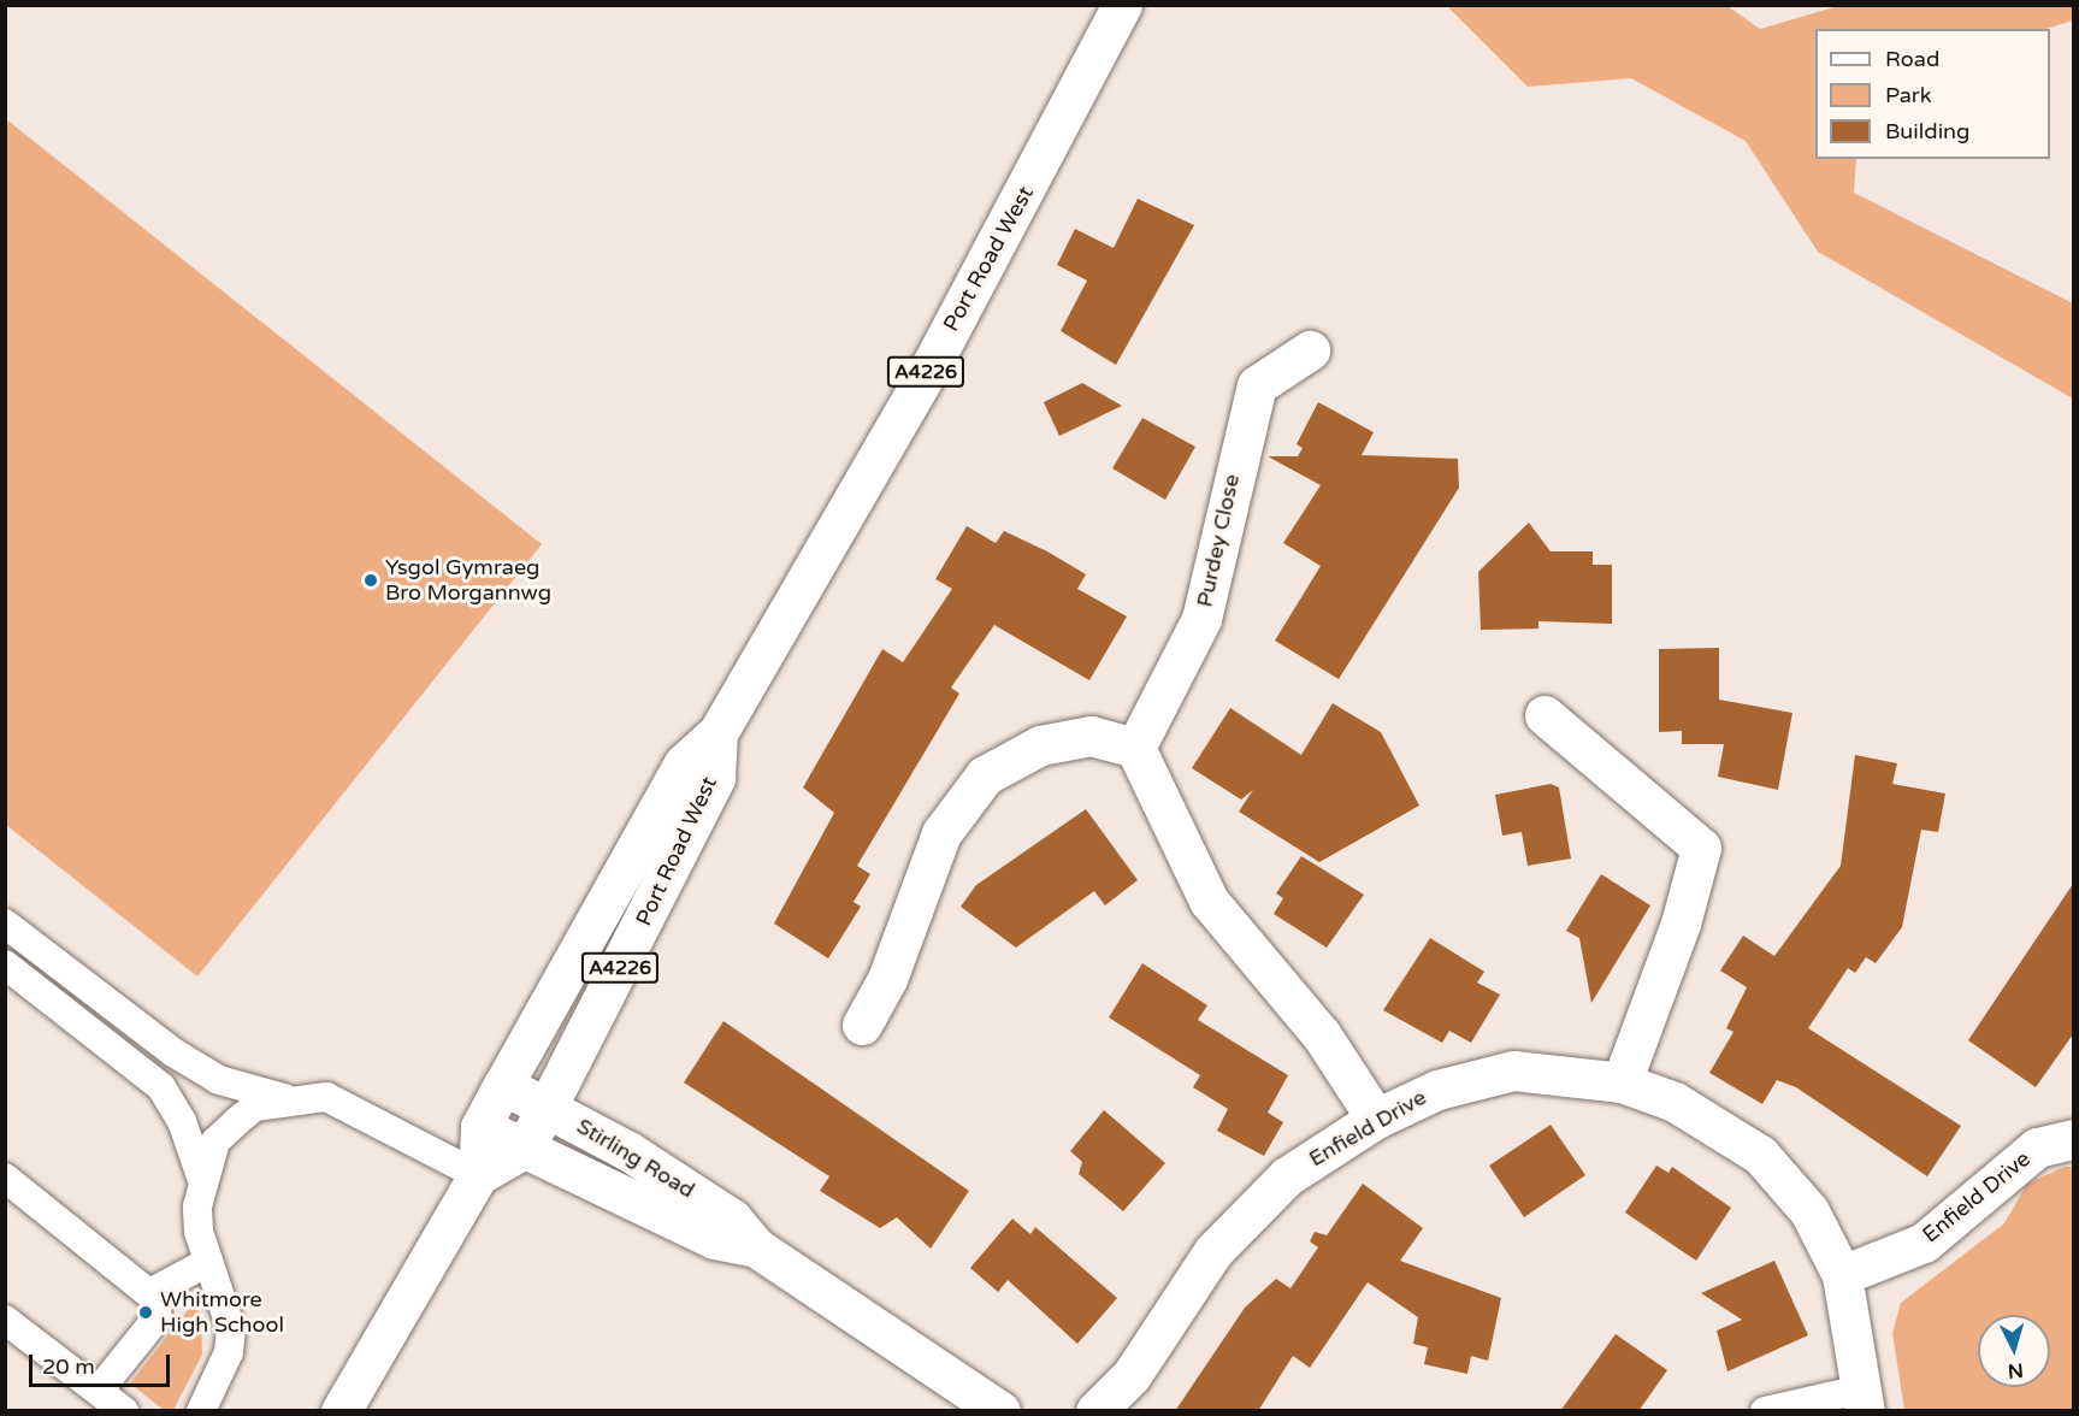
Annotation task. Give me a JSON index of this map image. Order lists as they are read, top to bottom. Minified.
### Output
{"streets":{"street":["Port Road West","A4226","Purdey Close","Enfield Drive","Stirling Road"]},"crossings":[["Port Road West","Stirling Road"]],"places":["Ysgol Gymraeg Bro Morgannwg","Whitmore High School"],"legend":["Road","Park","Building"],"scale_bar":"20 m","north":"bottom"}
